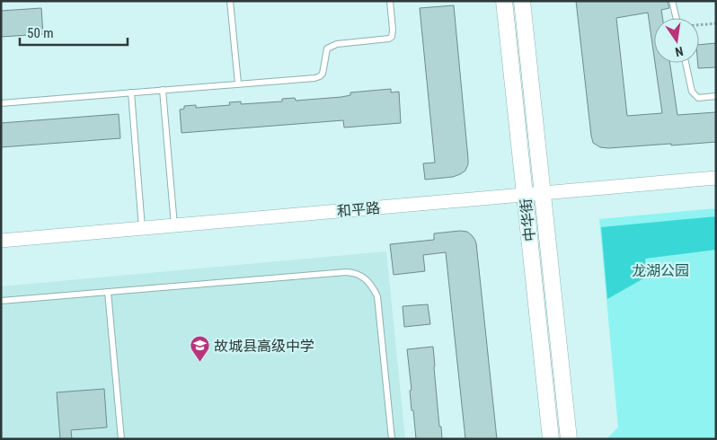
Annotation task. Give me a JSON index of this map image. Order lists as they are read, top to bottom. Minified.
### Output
{"streets":{"main road":["中华街"],"street":["和平路"]},"crossings":[["和平路","中华街"]],"parks":["龙湖公园"],"places":{"school or university":["故城县高级中学"]},"scale_bar":"50 m","north":"bottom"}
